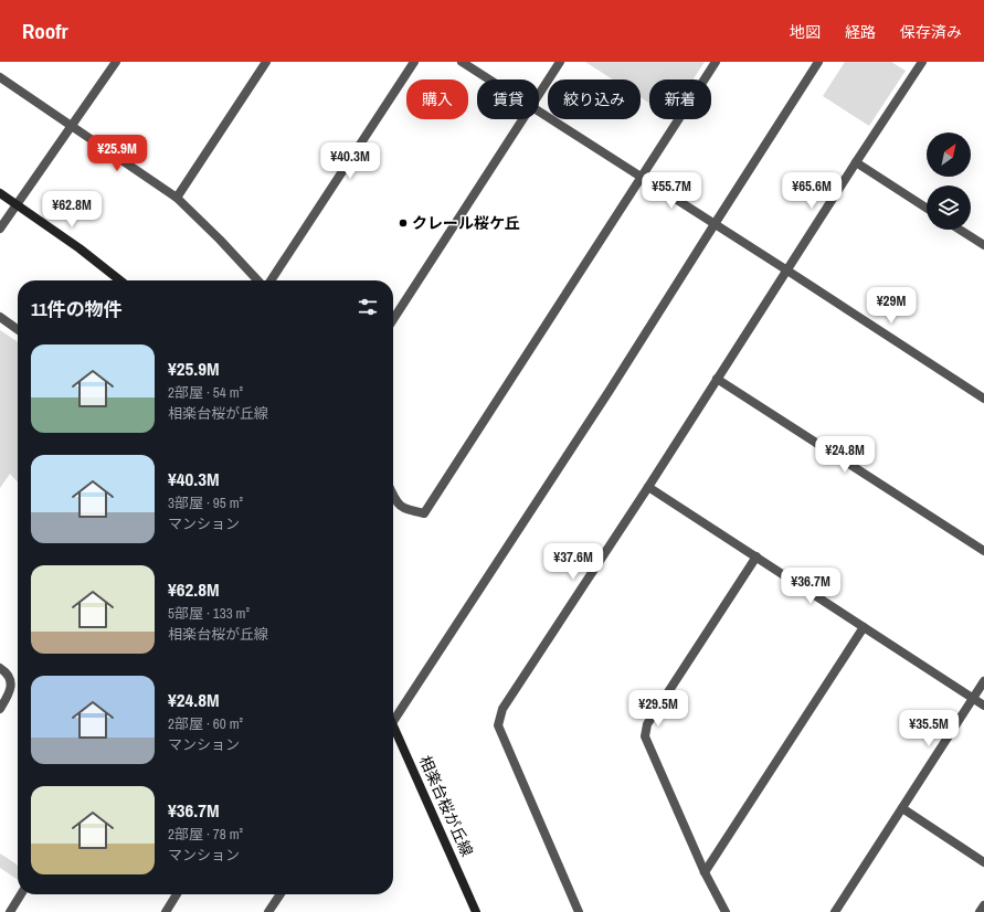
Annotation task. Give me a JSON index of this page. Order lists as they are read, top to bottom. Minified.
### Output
{"streets":{"main road":["相楽台桜が丘線"]},"places":["クレール桜ケ丘"],"north":"top right","page":{"header":"Roofr","nav":["地図","経路","保存済み"],"chip":["購入","賃貸","絞り込み","新着"],"price":["¥25.9M","¥40.3M","¥55.7M","¥65.6M","¥62.8M","¥29M","¥24.8M","¥37.6M","¥36.7M","¥29.5M","¥35.5M"],"heading":"11件の物件","list":[{"name":"¥25.9M","note":"2部屋 · 54 m² · 相楽台桜が丘線"},{"name":"¥40.3M","note":"3部屋 · 95 m² · マンション"},{"name":"¥62.8M","note":"5部屋 · 133 m² · 相楽台桜が丘線"},{"name":"¥24.8M","note":"2部屋 · 60 m² · マンション"},{"name":"¥36.7M","note":"2部屋 · 78 m² · マンション"}]}}
